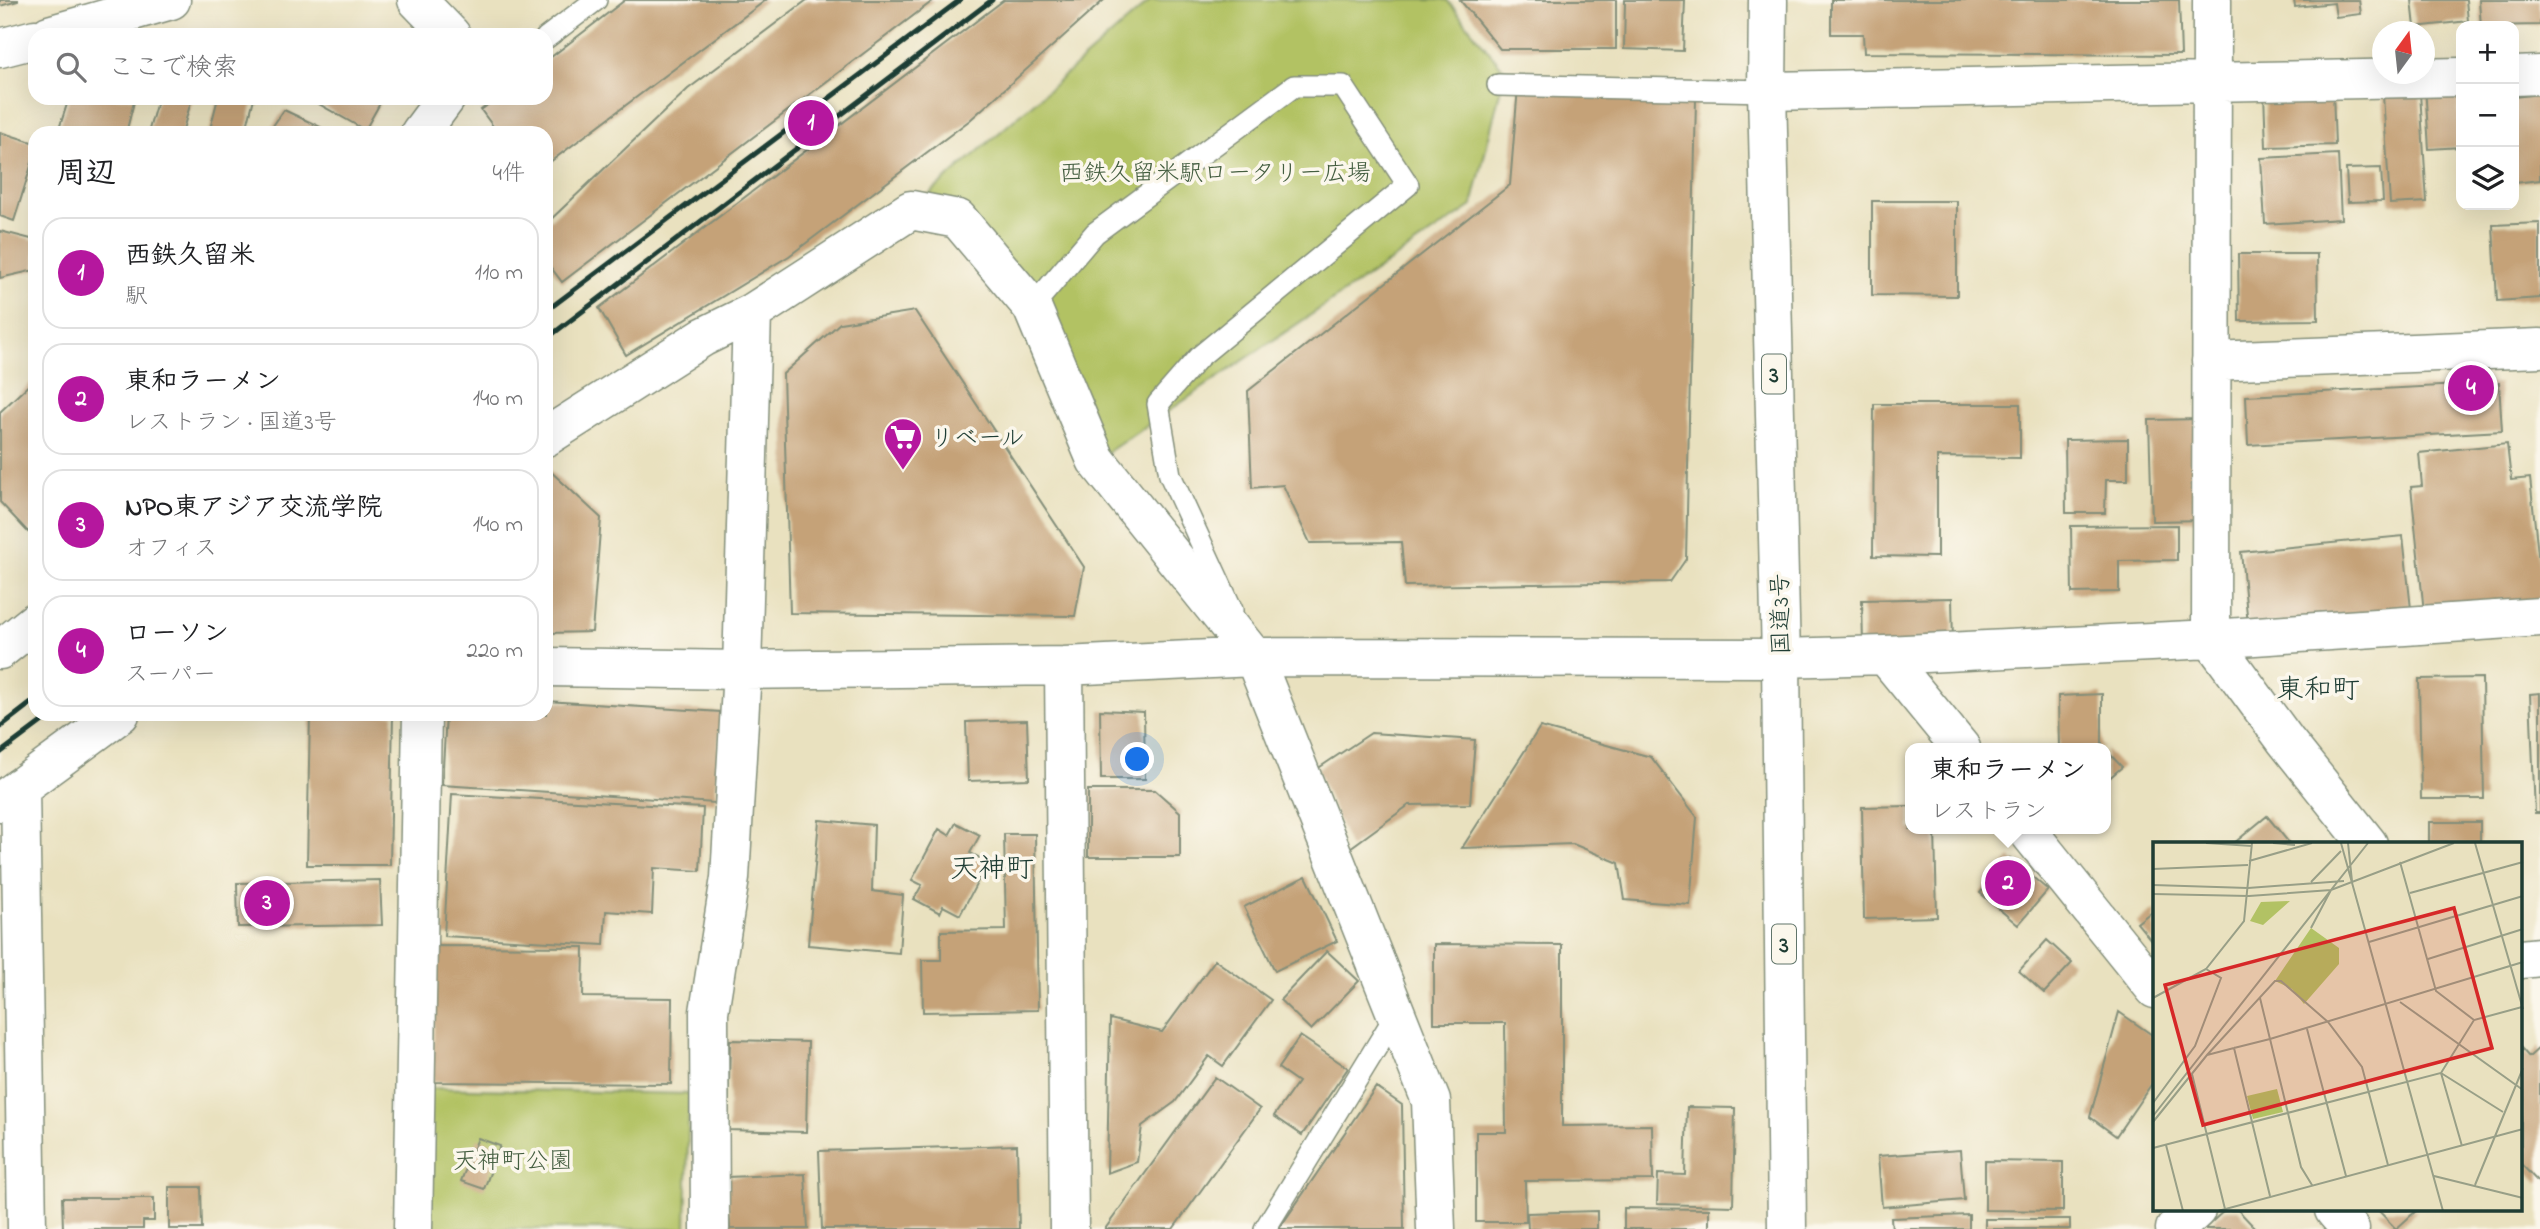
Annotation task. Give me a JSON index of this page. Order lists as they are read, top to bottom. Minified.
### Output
{"streets":{"main road":["3","国道3号"]},"districts":["東和町","天神町"],"parks":["西鉄久留米駅ロータリー広場","天神町公園"],"places":{"supermarket":["リベール"]},"north":"top","page":{"map_buttons":["+","−"],"search":"ここで検索","pins":["1","4","2","3"],"heading":["周辺","4件"],"list":[{"mark":"1","name":"西鉄久留米","note":"駅","value":"110 m"},{"mark":"2","name":"東和ラーメン","note":"レストラン · 国道3号","value":"140 m"},{"mark":"3","name":"NPO東アジア交流学院","note":"オフィス","value":"140 m"},{"mark":"4","name":"ローソン","note":"スーパー","value":"220 m"}],"popup":["東和ラーメン","レストラン"]}}
